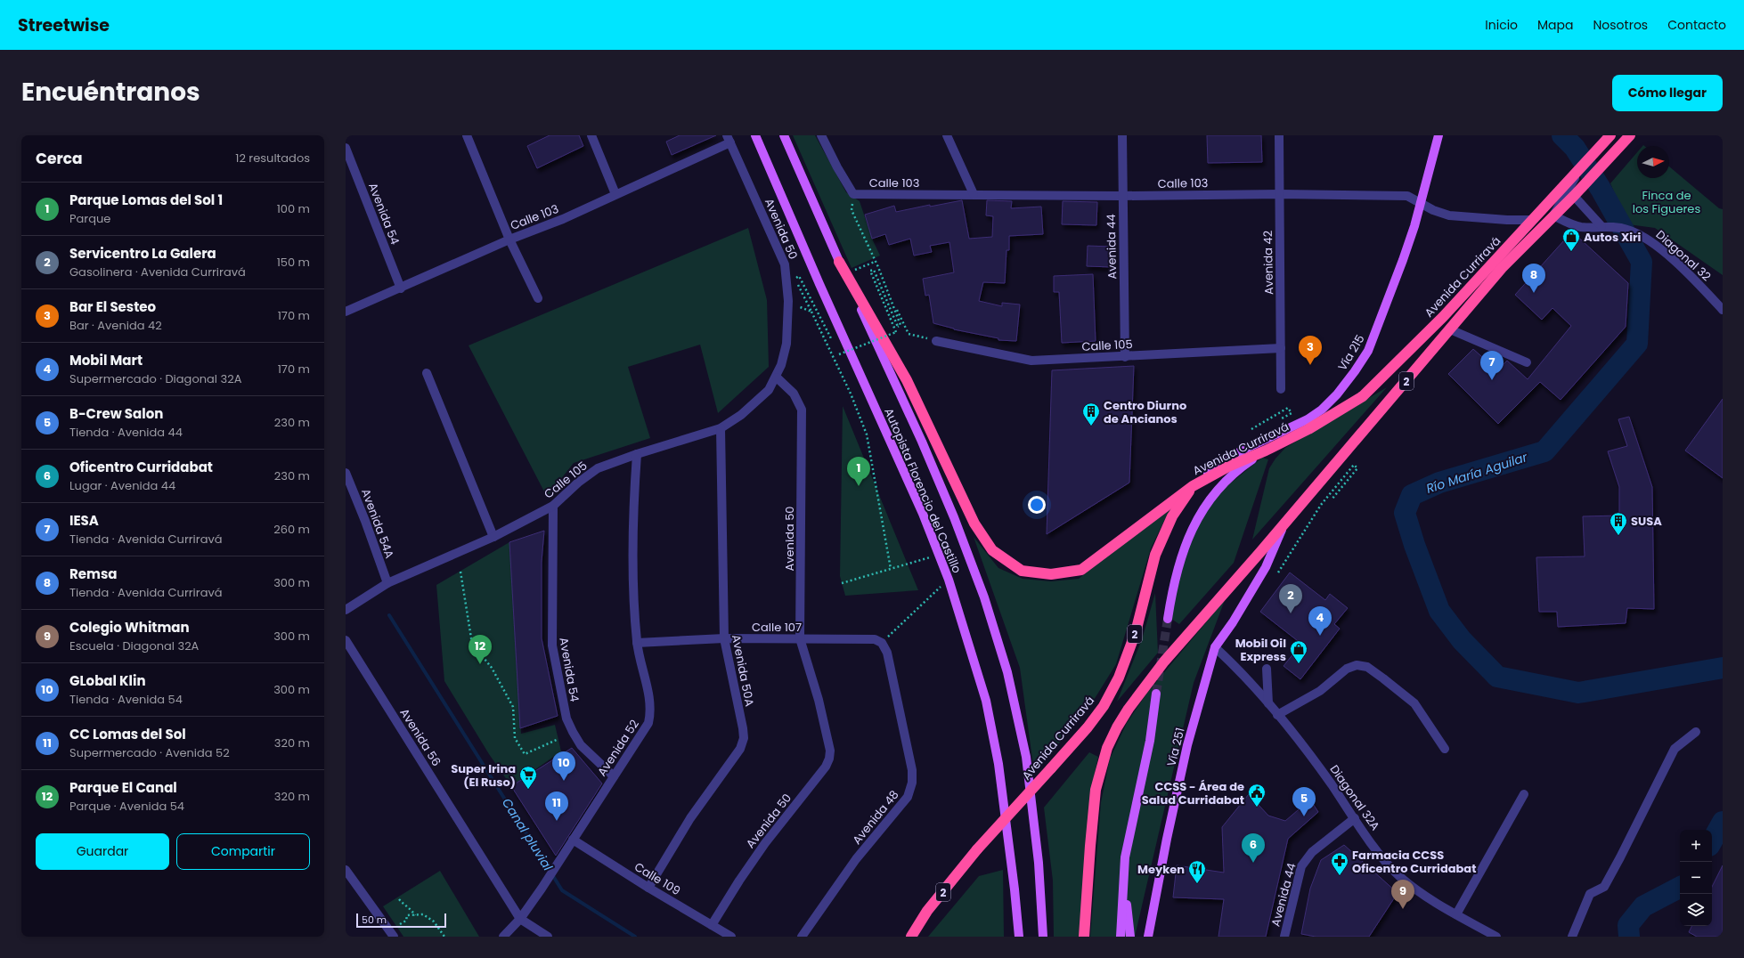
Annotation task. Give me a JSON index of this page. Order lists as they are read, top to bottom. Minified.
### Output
{"streets":{"highway":["Avenida Curriravá","2"],"main road":["Vía 215","Autopista Florencio del Castillo","Vía 251"],"street":["Calle 103","Avenida 54","Avenida 50","Avenida 44","Diagonal 32","Avenida 42","Calle 105","Avenida 54A","Calle 107","Avenida 50A","Avenida 56","Avenida 52","Diagonal 32A","Avenida 48","Calle 109"]},"crossings":[["Calle 103","Avenida 54"],["Calle 103","Avenida 50"],["Calle 103","Avenida 44"],["Calle 103","Avenida 42"],["Calle 103","Avenida Curriravá"],["Calle 103","Vía 215"],["Avenida 54","Calle 105"],["Avenida 54","Avenida 52"],["Avenida 50","Calle 105"],["Avenida 50","Calle 107"],["Avenida 50","Calle 109"],["Avenida 44","Calle 105"],["Avenida 44","Diagonal 32A"],["Diagonal 32","Avenida Curriravá"],["Avenida 42","Calle 105"],["Avenida Curriravá","Vía 215"],["Avenida Curriravá","Vía 251"],["Calle 105","Avenida 54A"],["Calle 105","Avenida 50A"],["Calle 105","Avenida 52"],["Calle 107","Avenida 50A"],["Calle 107","Avenida 52"],["Calle 107","Avenida 48"],["Avenida 50A","Calle 109"],["Avenida 56","Avenida 52"],["Vía 251","Diagonal 32A"],["Avenida 52","Calle 109"]],"water":["Río María Aguilar","Canal pluvial"],"parks":["Finca de los Figueres"],"places":{"shop":["Autos Xiri","Mobil Oil Express"],"building":["Centro Diurno de Ancianos","SUSA"],"supermarket":["Super Irina (El Ruso)"],"public building":["CCSS - Área de Salud Curridabat"],"pharmacy":["Farmacia CCSS Oficentro Curridabat"],"restaurant":["Meyken"]},"scale_bar":"50 m","north":"right","page":{"header":"Streetwise","nav":["Inicio","Mapa","Nosotros","Contacto"],"title":"Encuéntranos","buttons":["Cómo llegar",["Guardar","Compartir"]],"heading":["Cerca","12 resultados"],"list":[{"mark":"1","name":"Parque Lomas del Sol 1","note":"Parque","value":"100 m"},{"mark":"2","name":"Servicentro La Galera","note":"Gasolinera · Avenida Curriravá","value":"150 m"},{"mark":"3","name":"Bar El Sesteo","note":"Bar · Avenida 42","value":"170 m"},{"mark":"4","name":"Mobil Mart","note":"Supermercado · Diagonal 32A","value":"170 m"},{"mark":"5","name":"B-Crew Salon","note":"Tienda · Avenida 44","value":"230 m"},{"mark":"6","name":"Oficentro Curridabat","note":"Lugar · Avenida 44","value":"230 m"},{"mark":"7","name":"IESA","note":"Tienda · Avenida Curriravá","value":"260 m"},{"mark":"8","name":"Remsa","note":"Tienda · Avenida Curriravá","value":"300 m"},{"mark":"9","name":"Colegio Whitman","note":"Escuela · Diagonal 32A","value":"300 m"},{"mark":"10","name":"GLobal Klin","note":"Tienda · Avenida 54","value":"300 m"},{"mark":"11","name":"CC Lomas del Sol","note":"Supermercado · Avenida 52","value":"320 m"},{"mark":"12","name":"Parque El Canal","note":"Parque · Avenida 54","value":"320 m"}],"pins":["8","3","7","1","2","4","12","10","5","11","6","9"],"map_buttons":["+","−"],"scale":"50 m"}}
